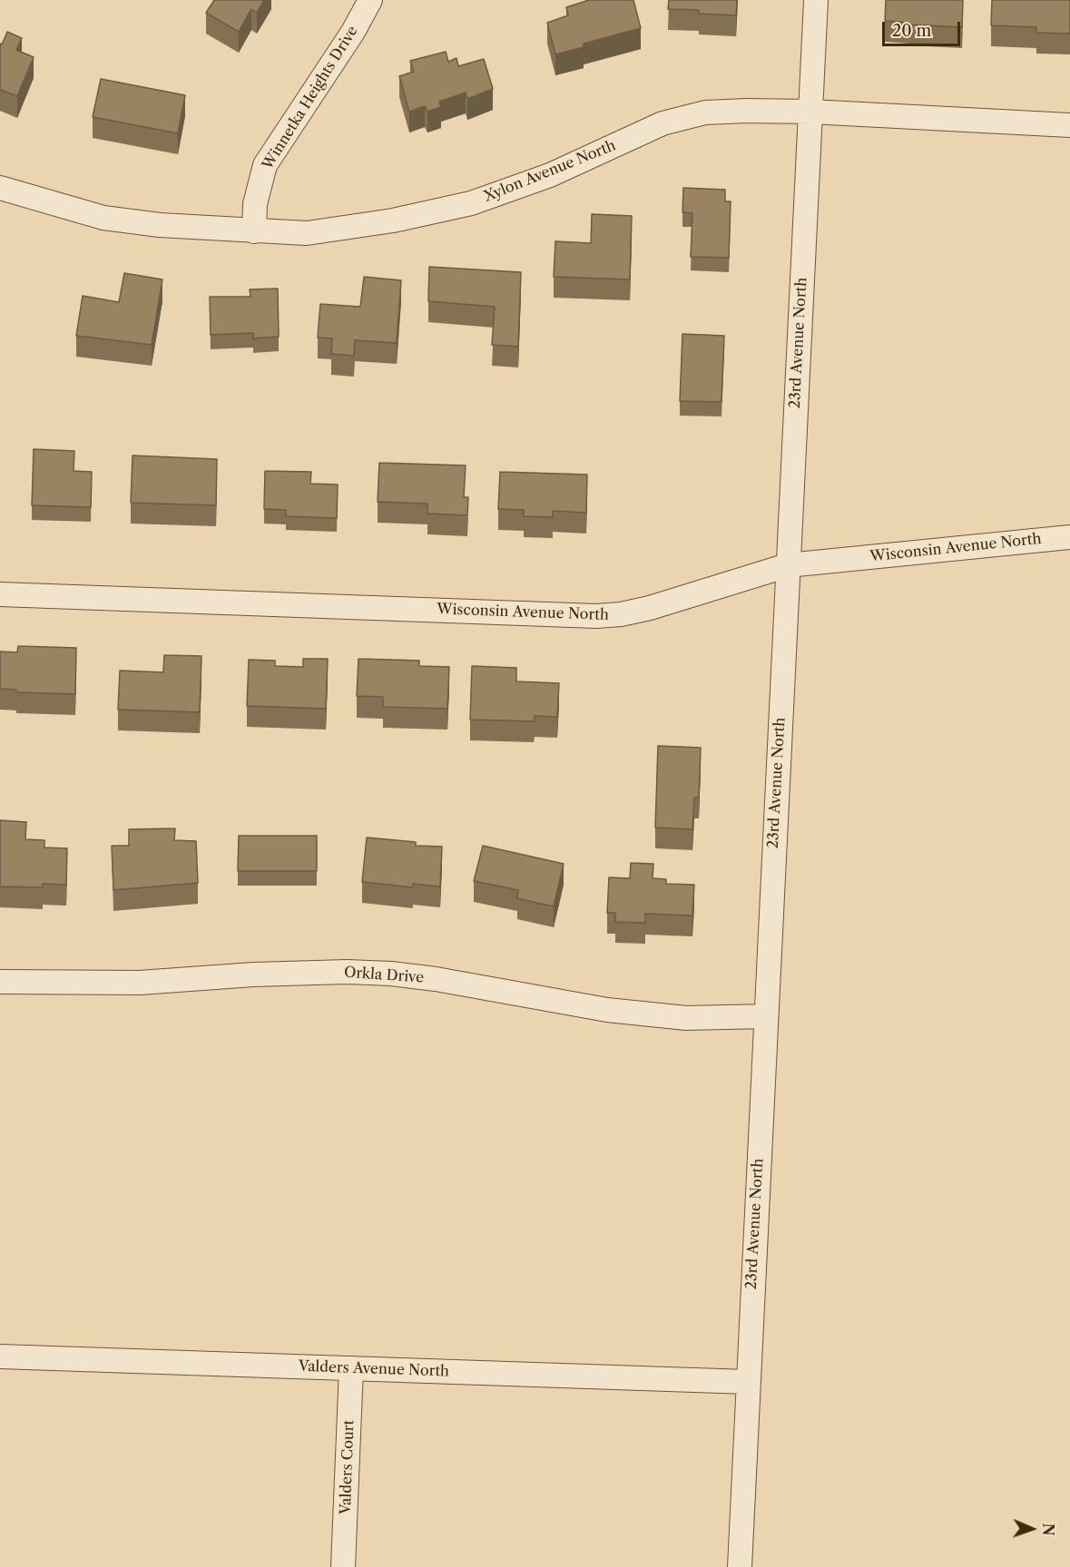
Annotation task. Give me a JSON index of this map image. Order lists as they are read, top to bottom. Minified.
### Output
{"streets":{"street":["Winnetka Heights Drive","Xylon Avenue North","23rd Avenue North","Wisconsin Avenue North","Orkla Drive","Valders Avenue North","Valders Court"]},"crossings":[["Winnetka Heights Drive","Xylon Avenue North"],["Xylon Avenue North","23rd Avenue North"],["23rd Avenue North","Wisconsin Avenue North"],["23rd Avenue North","Orkla Drive"],["23rd Avenue North","Valders Avenue North"],["Valders Avenue North","Valders Court"]],"scale_bar":"20 m","north":"right"}
